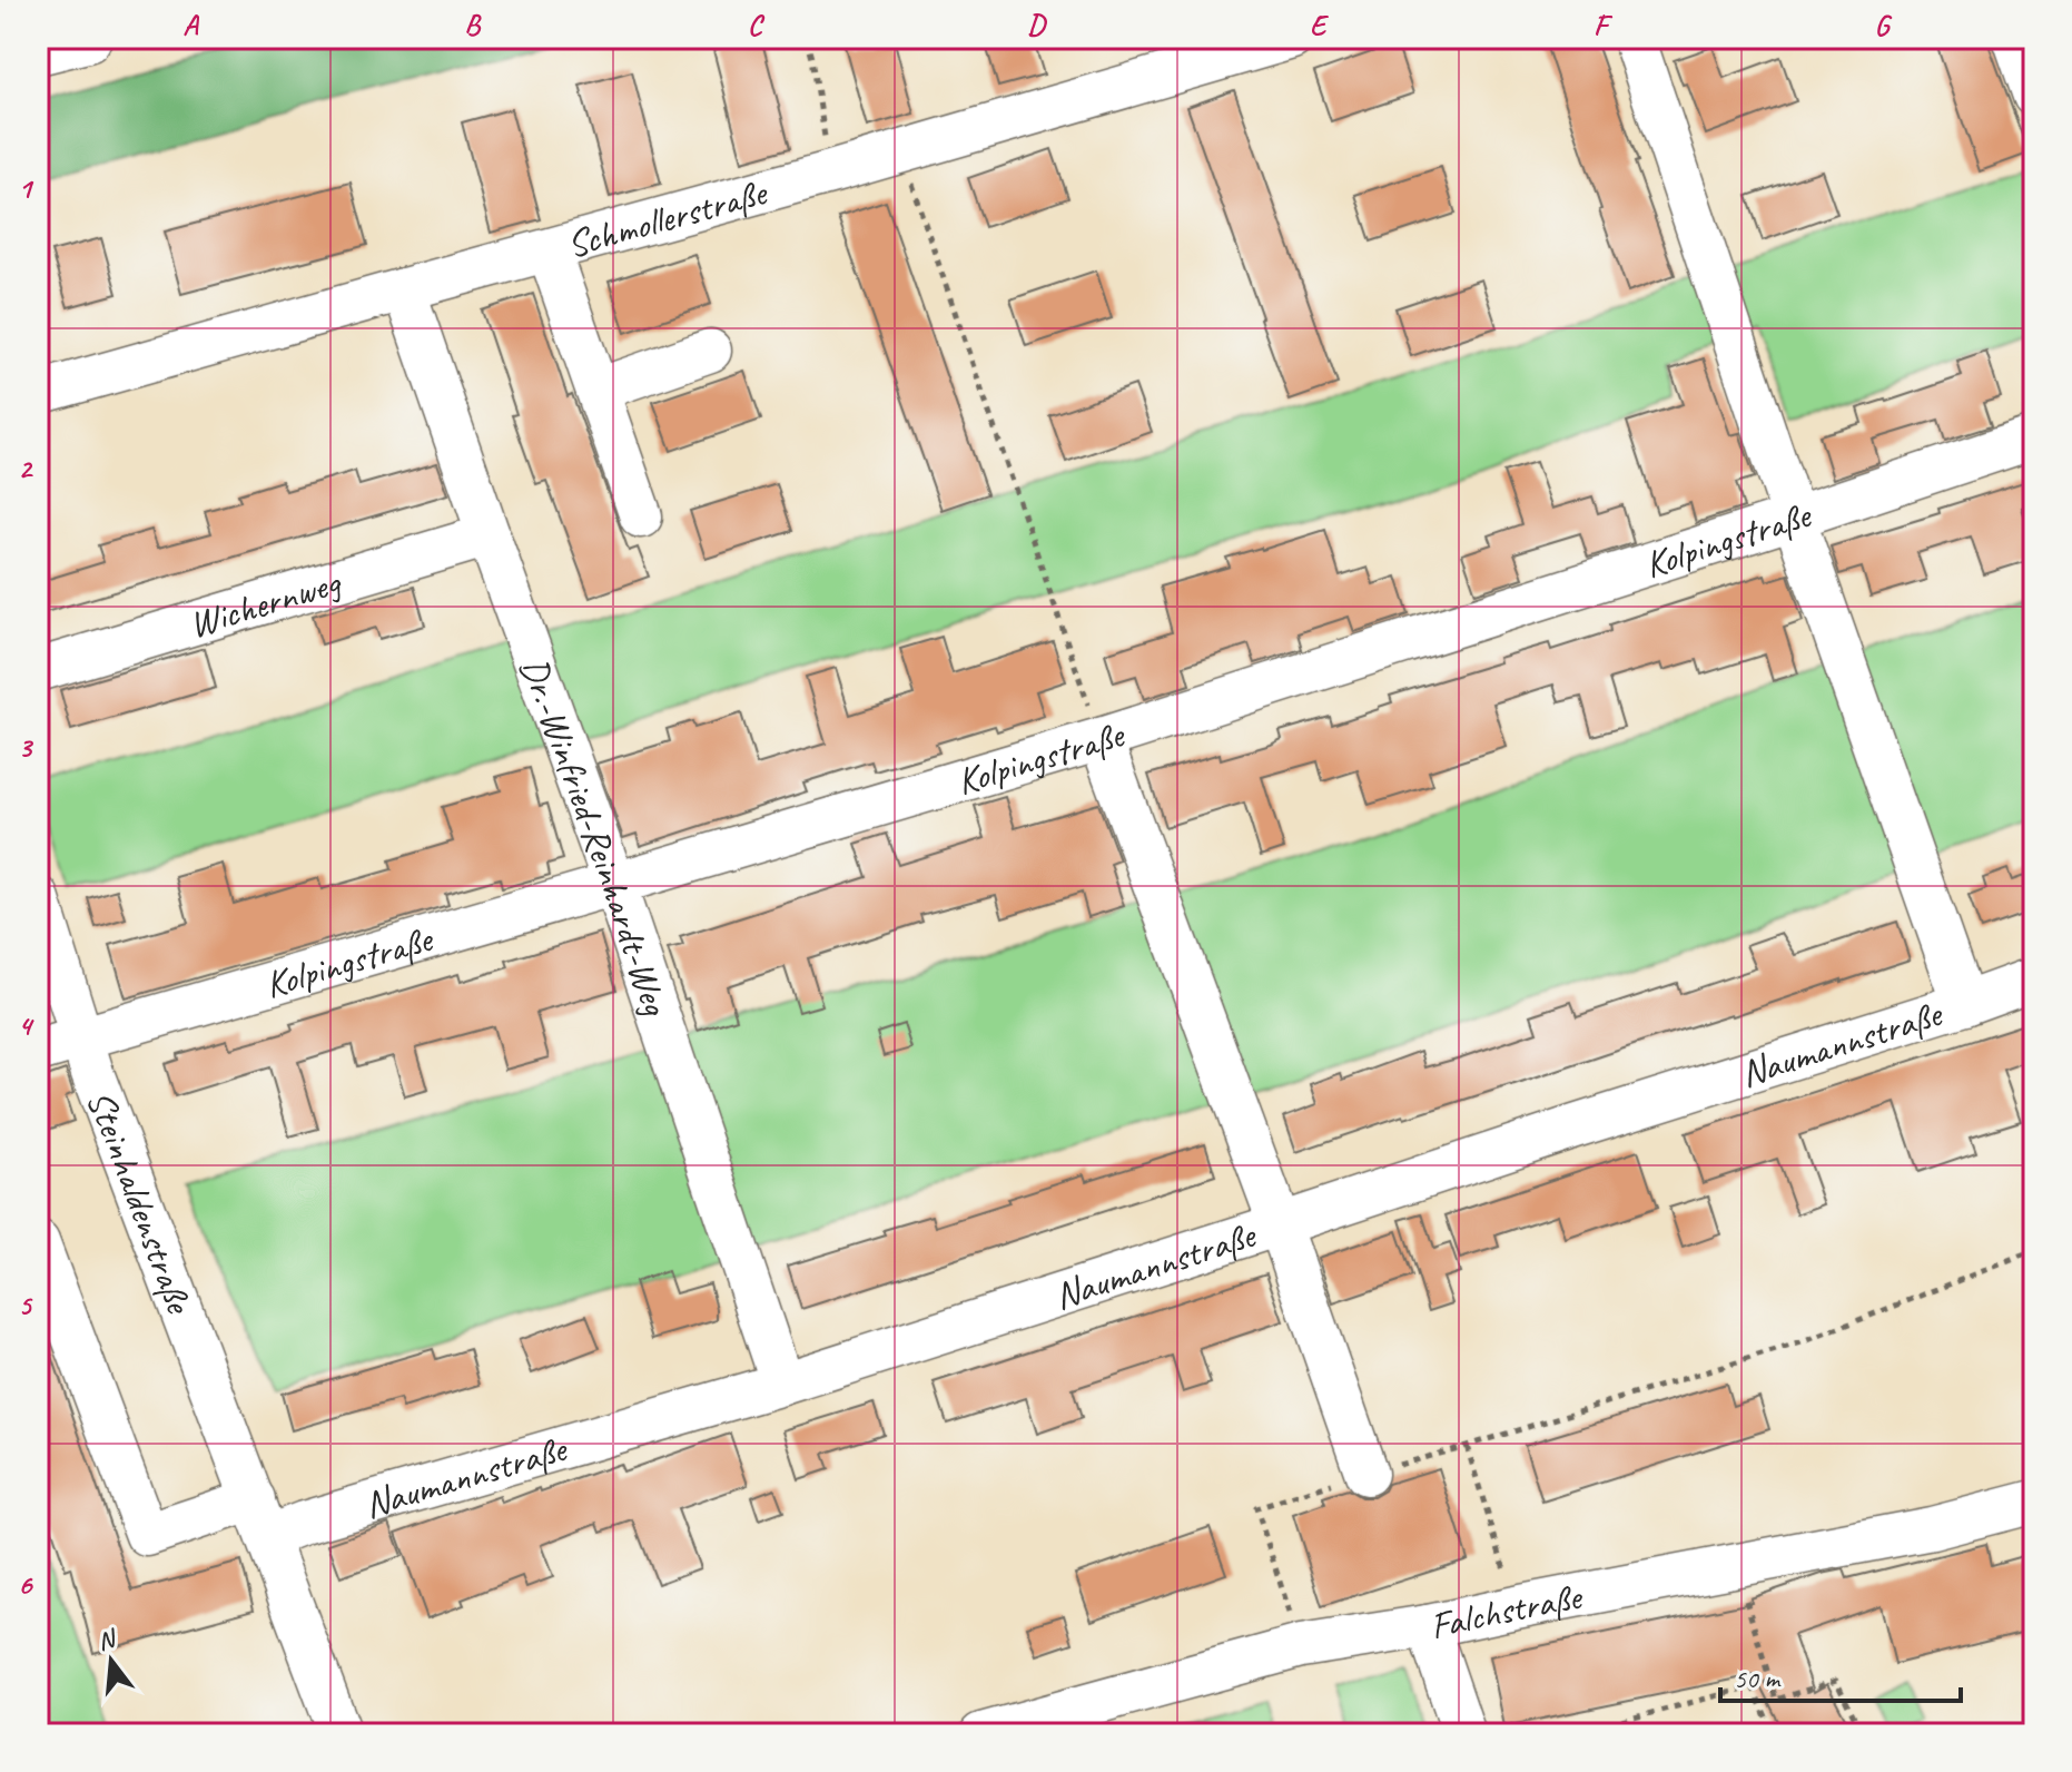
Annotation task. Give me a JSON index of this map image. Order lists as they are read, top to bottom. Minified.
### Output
{"streets":{"street":["Schmollerstraße","Kolpingstraße","Wichernweg","Dr.-Winfried-Reinhardt-Weg","Naumannstraße","Steinhaldenstraße","Falchstraße"]},"crossings":[["Schmollerstraße","Dr.-Winfried-Reinhardt-Weg"],["Kolpingstraße","Dr.-Winfried-Reinhardt-Weg"],["Kolpingstraße","Steinhaldenstraße"],["Wichernweg","Dr.-Winfried-Reinhardt-Weg"],["Dr.-Winfried-Reinhardt-Weg","Naumannstraße"],["Naumannstraße","Steinhaldenstraße"]],"scale_bar":"50 m","north":"top","grid":{"columns":["A","B","C","D","E","F","G"],"rows":["1","2","3","4","5","6"]}}
